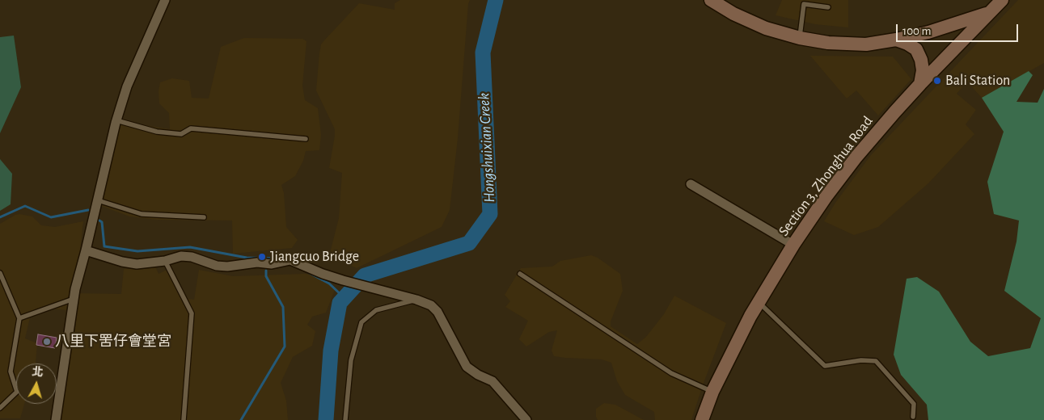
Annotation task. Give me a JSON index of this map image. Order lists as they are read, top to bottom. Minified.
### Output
{"streets":{"main road":["Section 3, Zhonghua Road"]},"water":["Hongshuixian Creek"],"places":["Bali Station","Jiangcuo Bridge","八里下罟仔會堂宮"],"scale_bar":"100 m","north":"top"}
